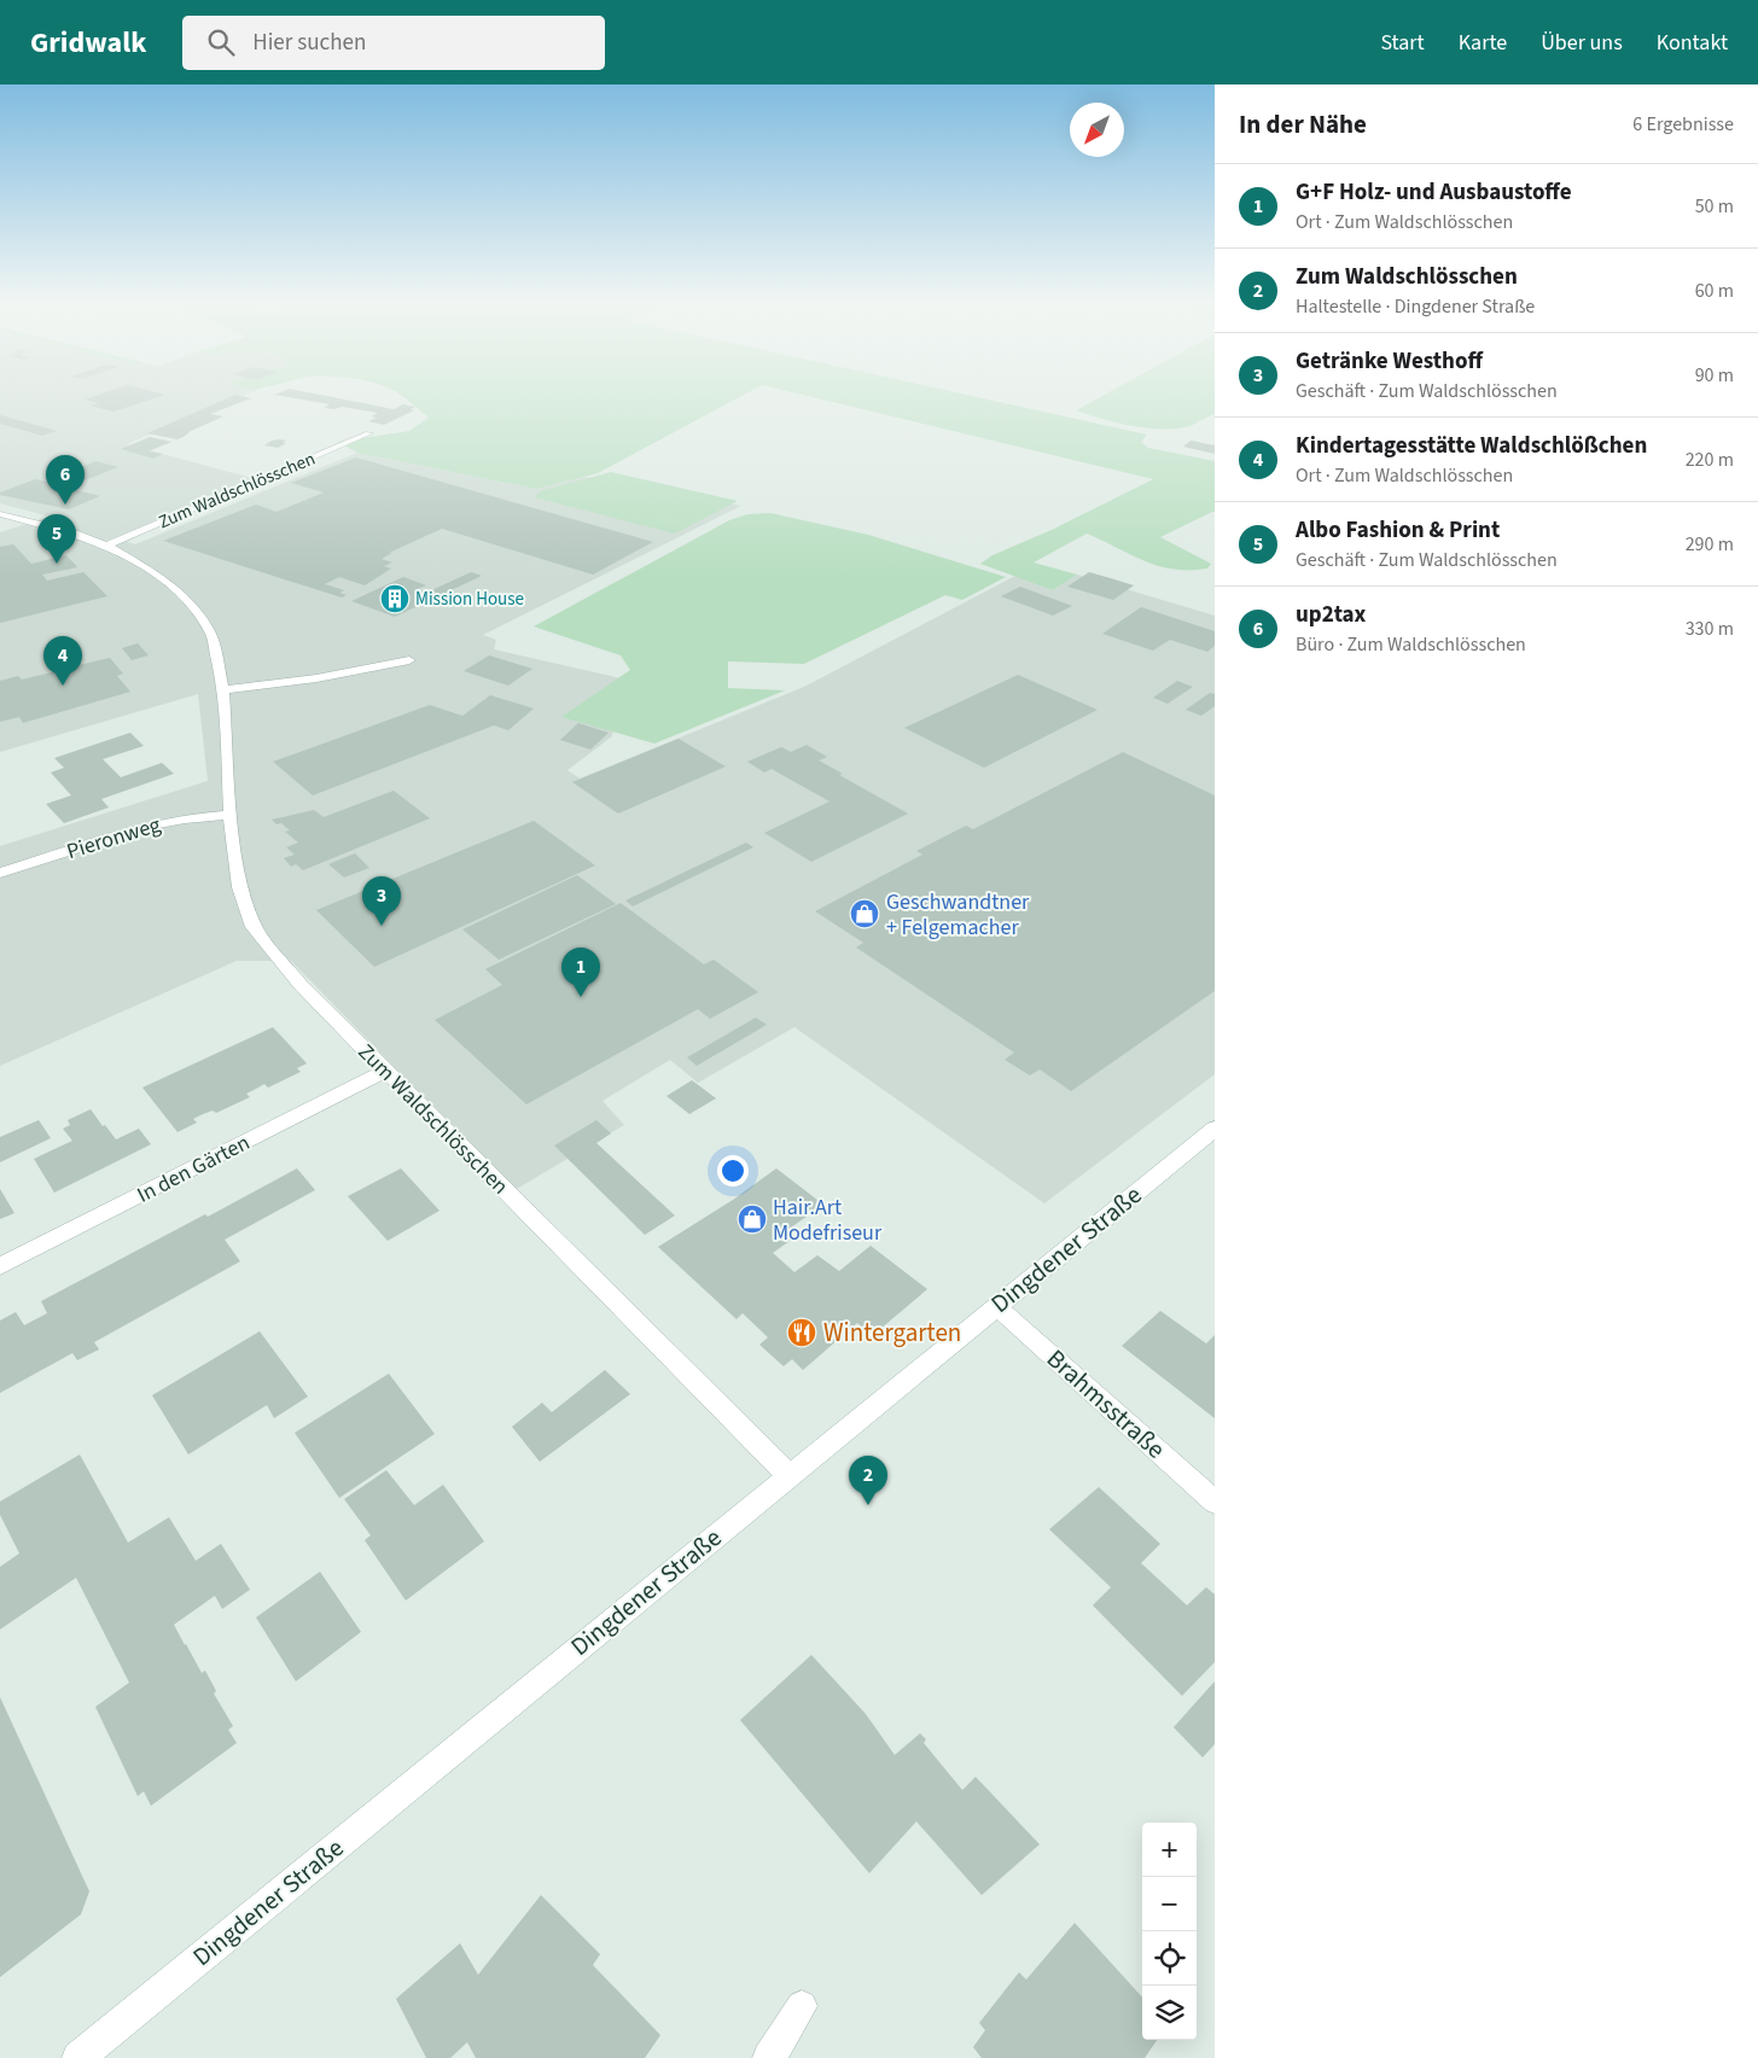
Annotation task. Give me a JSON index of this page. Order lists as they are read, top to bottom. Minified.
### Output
{"streets":{"street":["Zum Waldschlösschen","Pieronweg","In den Gärten","Dingdener Straße","Brahmsstraße"]},"crossings":[["Zum Waldschlösschen","Pieronweg"],["Zum Waldschlösschen","In den Gärten"],["Zum Waldschlösschen","Dingdener Straße"],["Dingdener Straße","Brahmsstraße"]],"places":{"building":["Mission House"],"shop":["Geschwandtner + Felgemacher","Hair.Art Modefriseur"],"restaurant":["Wintergarten"]},"north":"bottom left","page":{"header":"Gridwalk","search":"Hier suchen","nav":["Start","Karte","Über uns","Kontakt"],"heading":["In der Nähe","6 Ergebnisse"],"list":[{"mark":"1","name":"G+F Holz- und Ausbaustoffe","note":"Ort · Zum Waldschlösschen","value":"50 m"},{"mark":"2","name":"Zum Waldschlösschen","note":"Haltestelle · Dingdener Straße","value":"60 m"},{"mark":"3","name":"Getränke Westhoff","note":"Geschäft · Zum Waldschlösschen","value":"90 m"},{"mark":"4","name":"Kindertagesstätte Waldschlößchen","note":"Ort · Zum Waldschlösschen","value":"220 m"},{"mark":"5","name":"Albo Fashion & Print","note":"Geschäft · Zum Waldschlösschen","value":"290 m"},{"mark":"6","name":"up2tax","note":"Büro · Zum Waldschlösschen","value":"330 m"}],"pins":["6","5","4","3","1","2"],"map_buttons":["+","−"]}}
